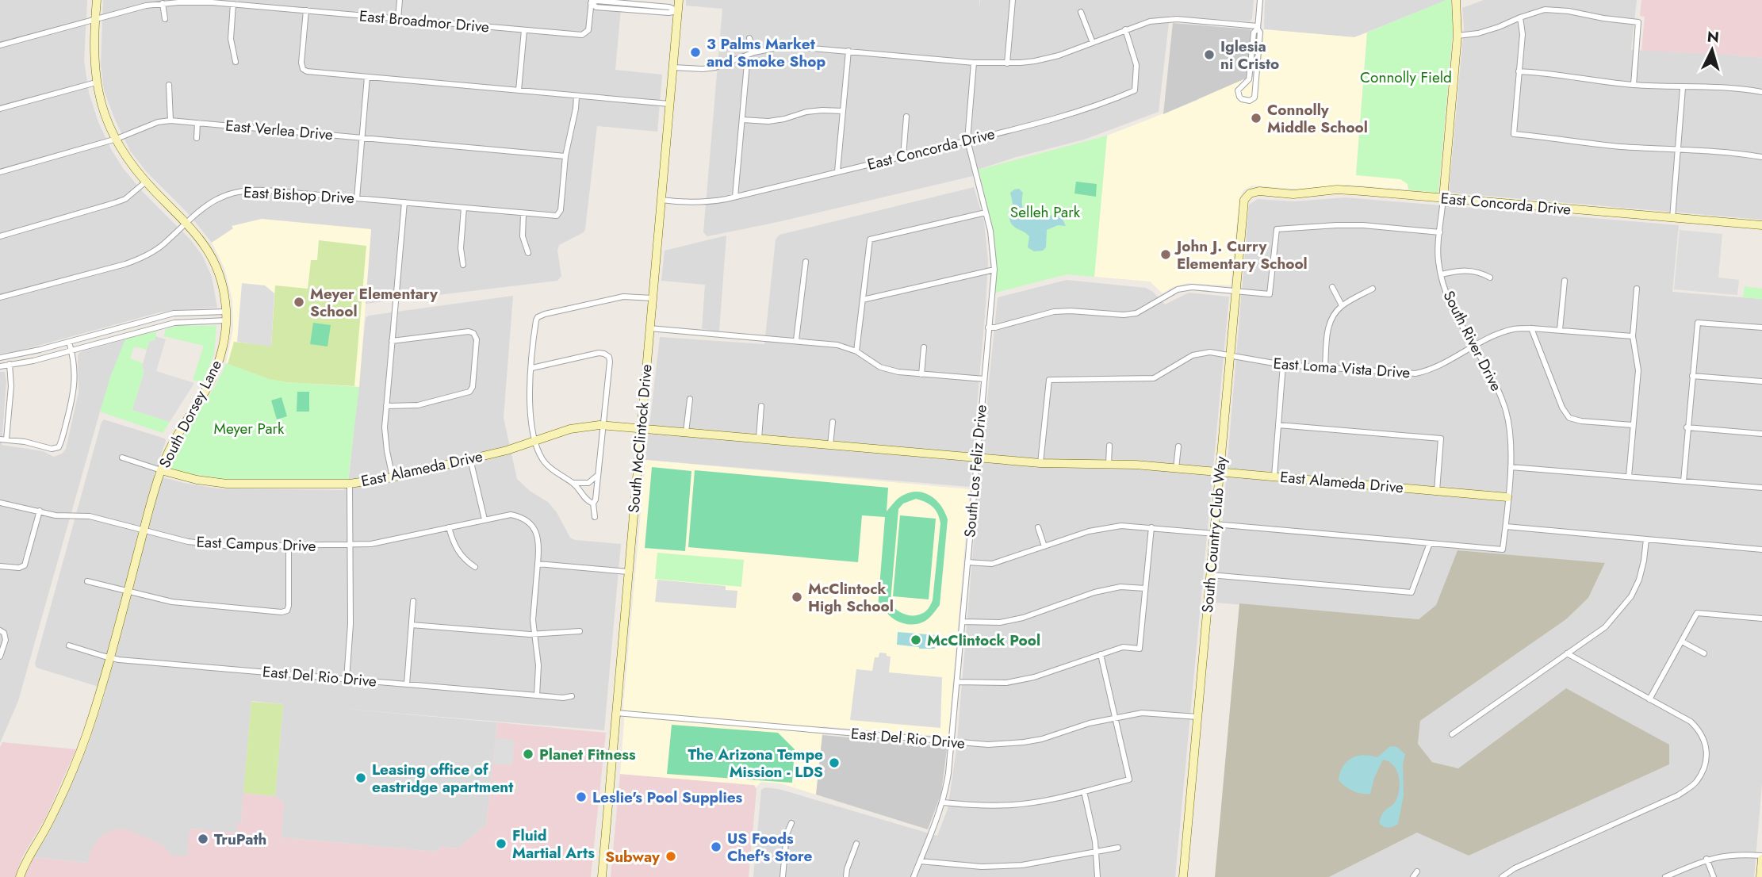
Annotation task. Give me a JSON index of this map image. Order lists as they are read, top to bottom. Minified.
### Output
{"streets":{"street":["East Broadmor Drive","East Verlea Drive","East Concorda Drive","East Bishop Drive","South River Drive","East Loma Vista Drive","South Dorsey Lane","South McClintock Drive","East Alameda Drive","South Los Feliz Drive","South Country Club Way","East Campus Drive","East Del Rio Drive"]},"crossings":[["East Broadmor Drive","South Dorsey Lane"],["East Verlea Drive","East Bishop Drive"],["East Verlea Drive","South Dorsey Lane"],["East Concorda Drive","South River Drive"],["East Concorda Drive","South McClintock Drive"],["East Concorda Drive","South Los Feliz Drive"],["East Concorda Drive","South Country Club Way"],["East Bishop Drive","South Dorsey Lane"],["South River Drive","East Loma Vista Drive"],["South River Drive","East Alameda Drive"],["East Loma Vista Drive","East Alameda Drive"],["East Loma Vista Drive","South Country Club Way"],["South Dorsey Lane","East Alameda Drive"],["South Dorsey Lane","East Campus Drive"],["South Dorsey Lane","East Del Rio Drive"],["South McClintock Drive","East Alameda Drive"],["South McClintock Drive","East Del Rio Drive"],["East Alameda Drive","South Los Feliz Drive"],["East Alameda Drive","South Country Club Way"],["South Los Feliz Drive","East Del Rio Drive"],["South Country Club Way","East Del Rio Drive"],["East Campus Drive","East Del Rio Drive"]],"parks":["Connolly Field","Selleh Park","Meyer Park"],"places":["3 Palms Market and Smoke Shop","Iglesia ni Cristo","Connolly Middle School","John J. Curry Elementary School","Meyer Elementary School","McClintock High School","McClintock Pool","Planet Fitness","The Arizona Tempe Mission - LDS","Leasing office of eastridge apartment","Leslie's Pool Supplies","TruPath","Fluid Martial Arts","US Foods Chef's Store","Subway"],"north":"top"}
